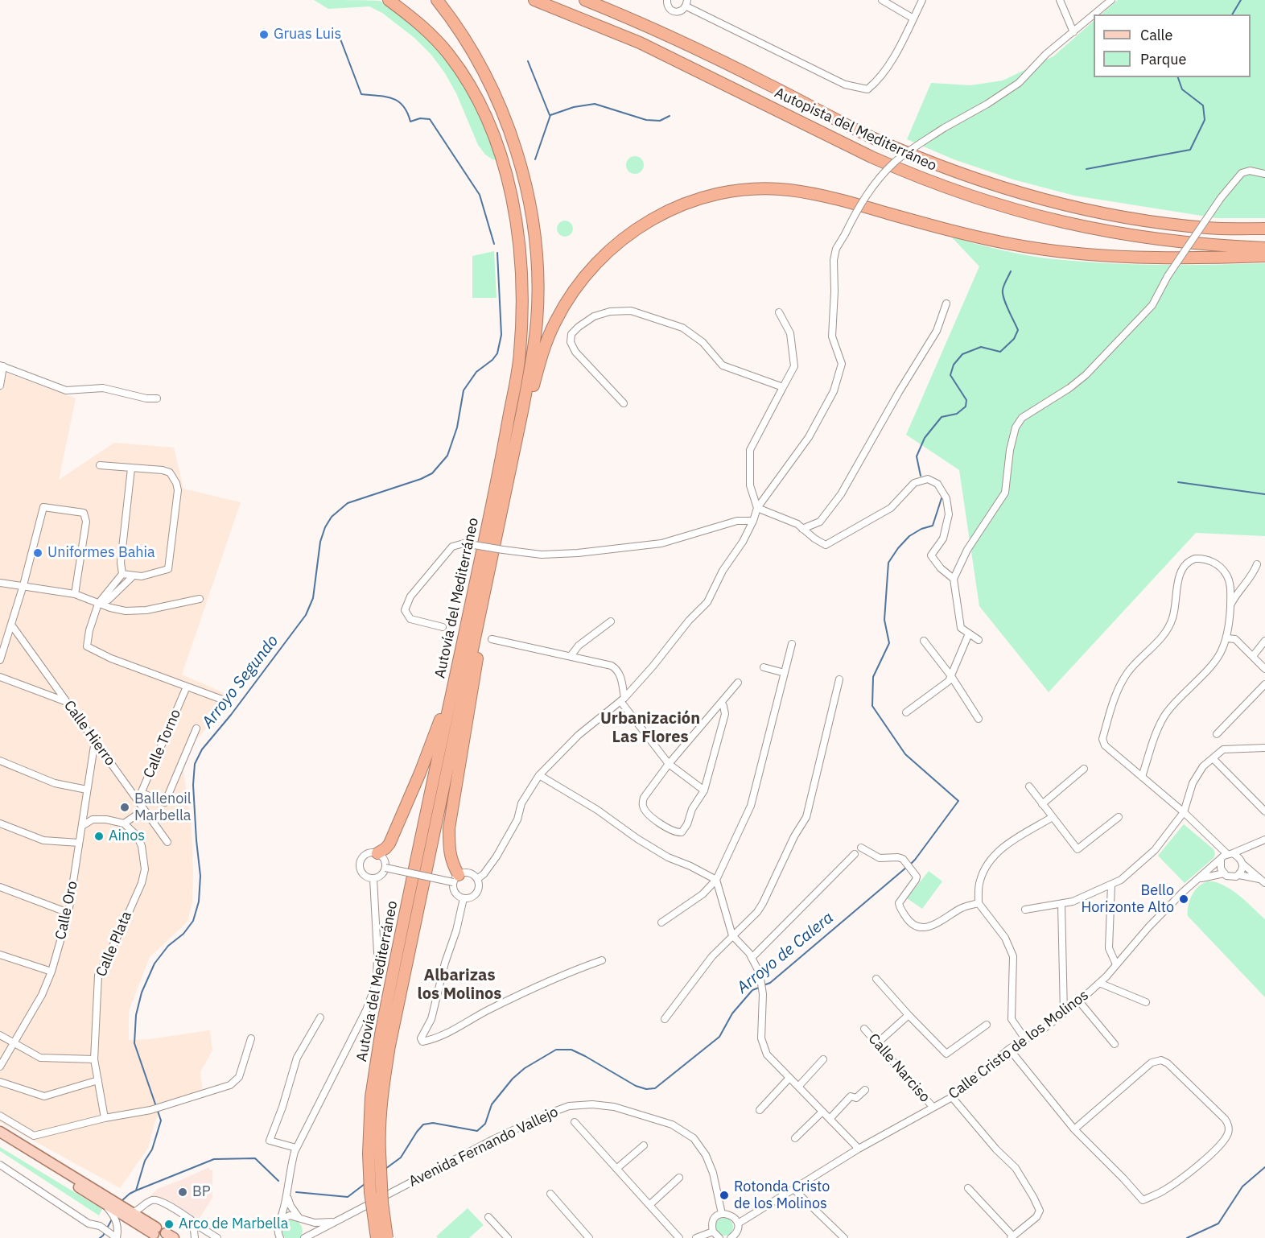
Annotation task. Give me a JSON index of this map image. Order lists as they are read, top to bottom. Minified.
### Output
{"streets":{"highway":["Autopista del Mediterráneo","Autovía del Mediterráneo"],"street":["Calle Hierro","Calle Torno","Calle Oro","Calle Plata","Calle Cristo de los Molinos","Calle Narciso","Avenida Fernando Vallejo"]},"crossings":[["Calle Hierro","Calle Torno"],["Calle Hierro","Calle Oro"],["Calle Cristo de los Molinos","Calle Narciso"]],"districts":["Urbanización Las Flores","Albarizas los Molinos"],"water":["Arroyo Segundo","Arroyo de Calera"],"places":["Gruas Luis","Uniformes Bahia","Ballenoil Marbella","Ainos","Bello Horizonte Alto","BP","Rotonda Cristo de los Molinos","Arco de Marbella"],"legend":["Calle","Parque"]}
